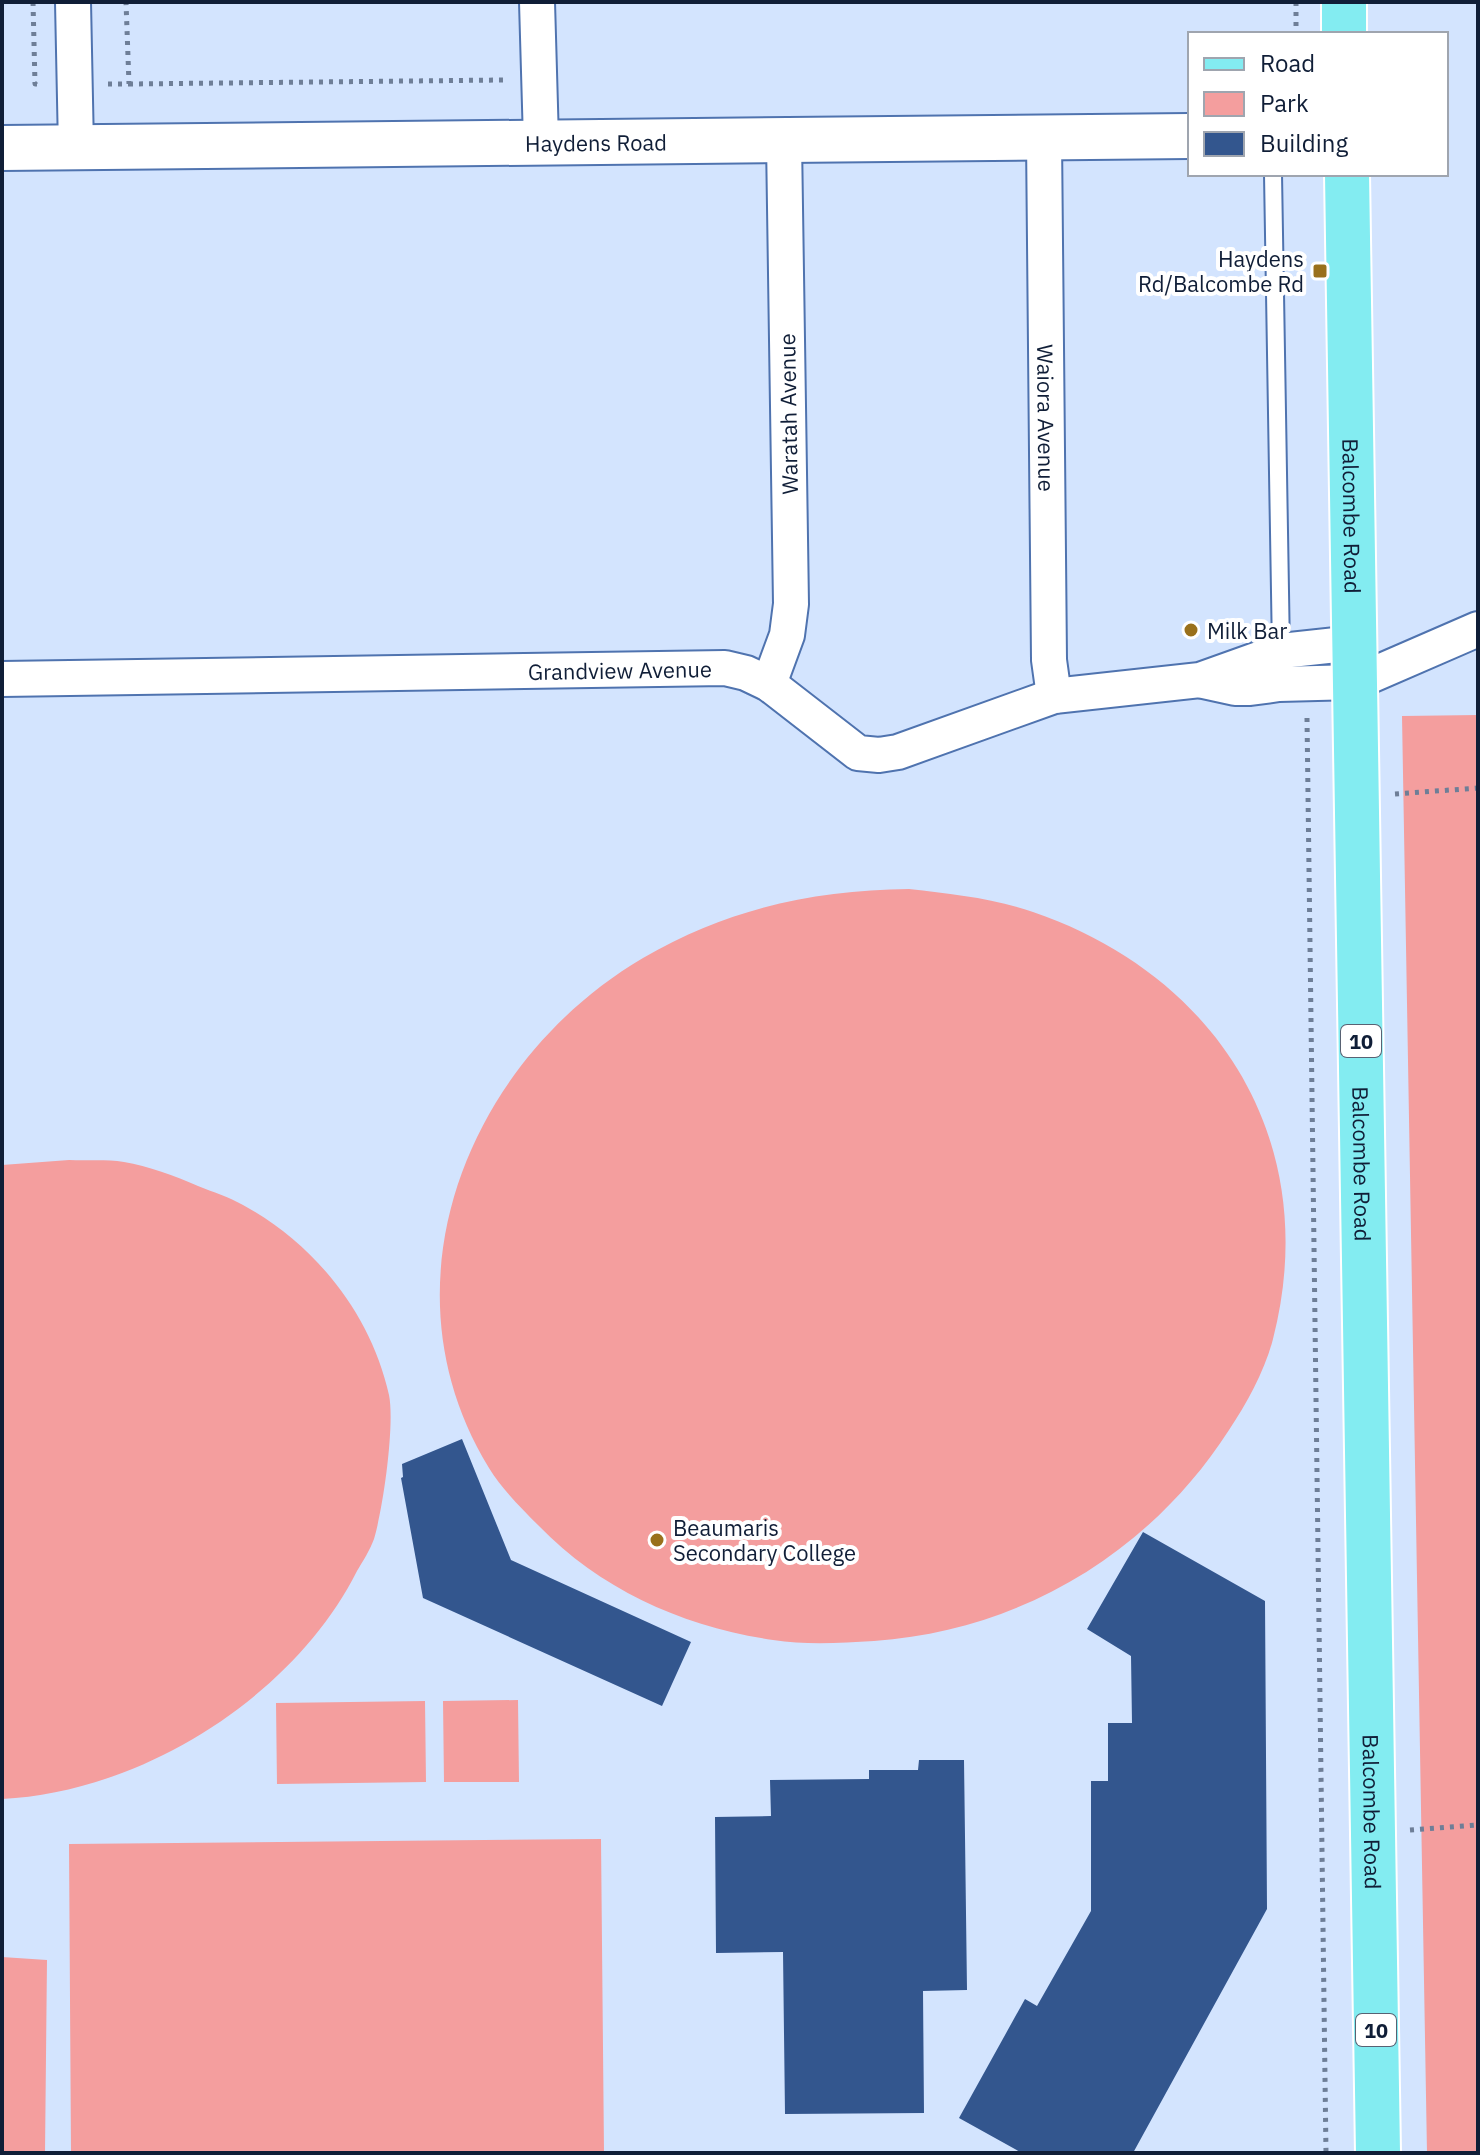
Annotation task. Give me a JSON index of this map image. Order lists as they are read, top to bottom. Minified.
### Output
{"streets":{"main road":["Balcombe Road","10"],"street":["Haydens Road","Waratah Avenue","Waiora Avenue","Grandview Avenue"]},"crossings":[["Haydens Road","Waratah Avenue"],["Haydens Road","Waiora Avenue"],["Waratah Avenue","Grandview Avenue"],["Waiora Avenue","Grandview Avenue"],["Balcombe Road","Grandview Avenue"]],"places":{"transit":["Haydens Rd/Balcombe Rd"],"other":["Milk Bar","Beaumaris Secondary College"]},"legend":["Road","Park","Building"]}
